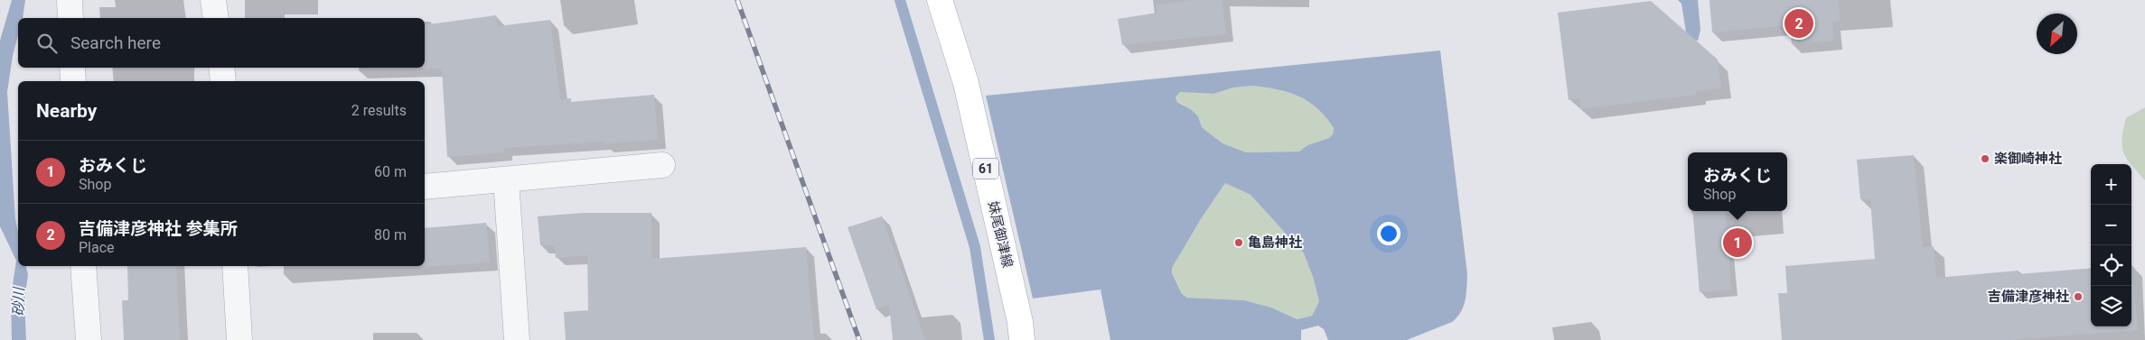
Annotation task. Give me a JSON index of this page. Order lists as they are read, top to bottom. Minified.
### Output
{"streets":{"main road":["61","妹尾御津線"]},"water":["砂川"],"places":["楽御崎神社","亀島神社","吉備津彦神社"],"north":"bottom left","page":{"pins":["2","1"],"search":"Search here","heading":["Nearby","2 results"],"list":[{"mark":"1","name":"おみくじ","note":"Shop","value":"60 m"},{"mark":"2","name":"吉備津彦神社 参集所","note":"Place","value":"80 m"}],"popup":["おみくじ","Shop"],"map_buttons":["+","−"]}}
